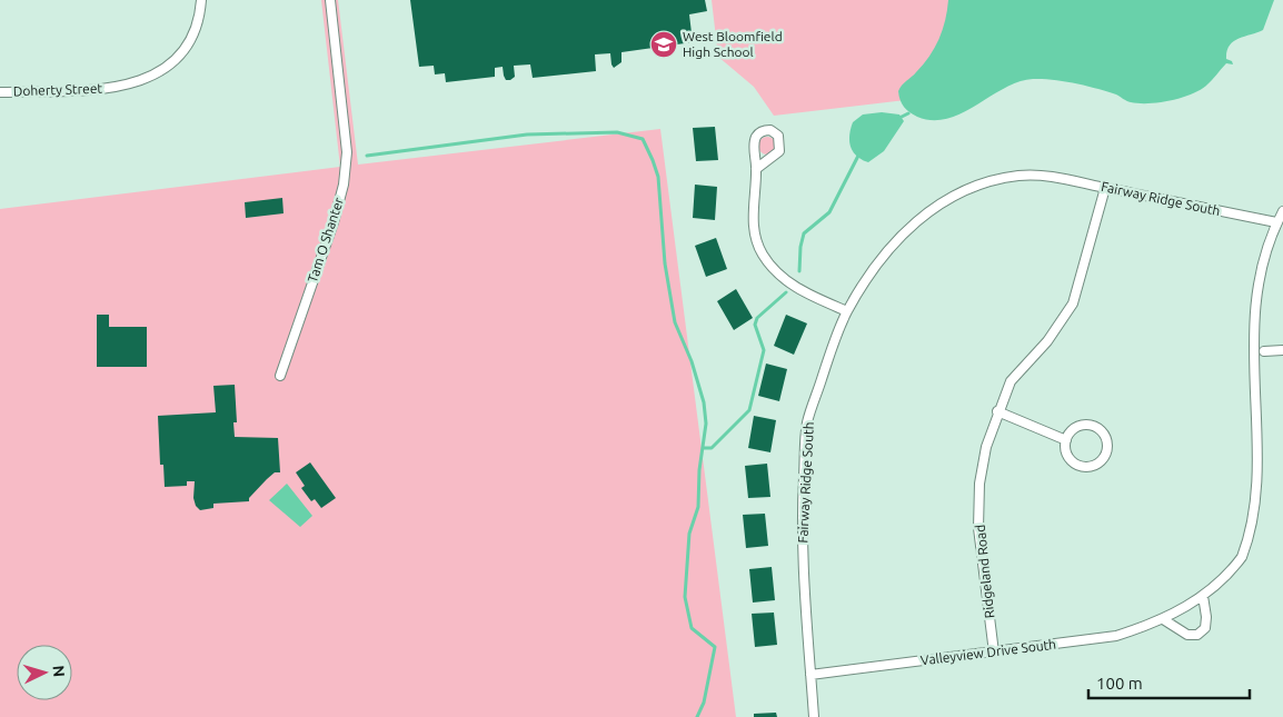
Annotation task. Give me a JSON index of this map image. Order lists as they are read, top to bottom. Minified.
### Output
{"streets":{"street":["Doherty Street","Fairway Ridge South","Tam O Shanter","Ridgeland Road","Valleyview Drive South"]},"crossings":[["Fairway Ridge South","Ridgeland Road"],["Fairway Ridge South","Valleyview Drive South"],["Ridgeland Road","Valleyview Drive South"]],"places":{"school or university":["West Bloomfield High School"]},"scale_bar":"100 m","north":"right"}
